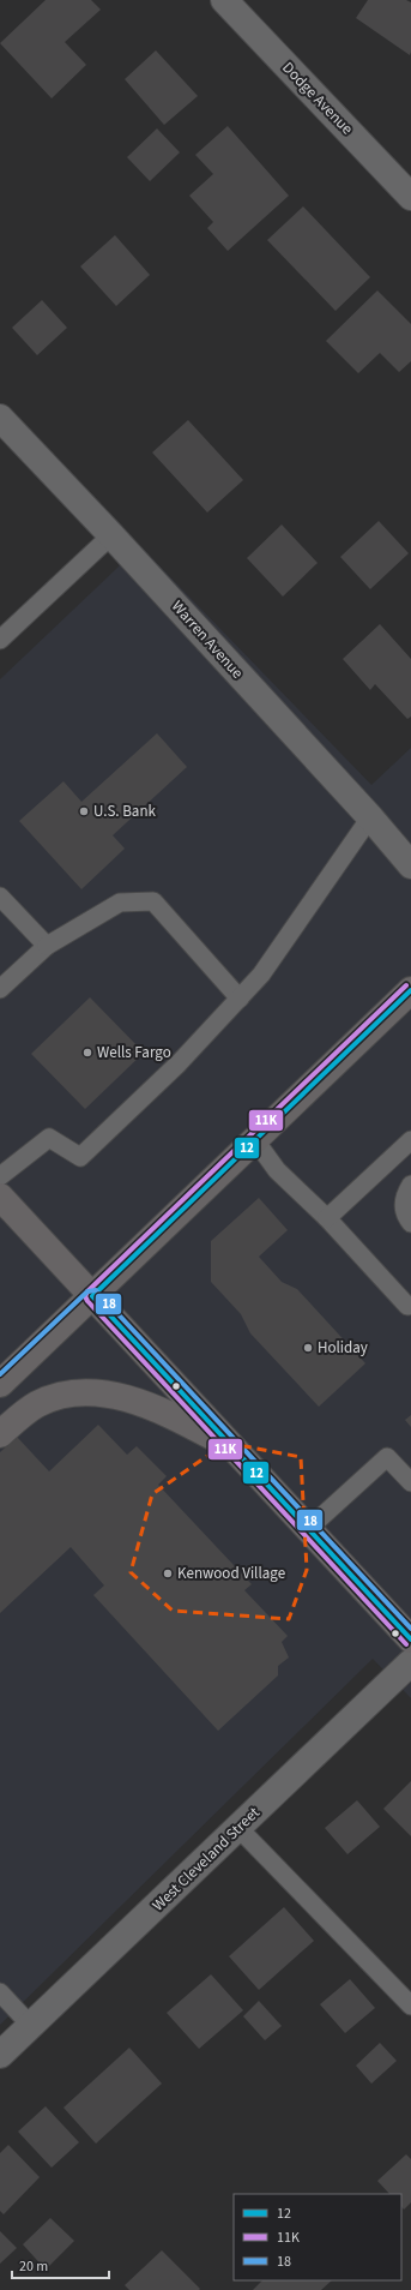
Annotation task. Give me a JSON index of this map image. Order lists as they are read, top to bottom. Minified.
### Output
{"streets":{"street":["Dodge Avenue","Warren Avenue","West Cleveland Street"]},"places":["U.S. Bank","Wells Fargo","Holiday","Kenwood Village"],"lines":["transit line 11K","transit line 12","transit line 18"],"legend":["12","11K","18"],"scale_bar":"20 m"}
